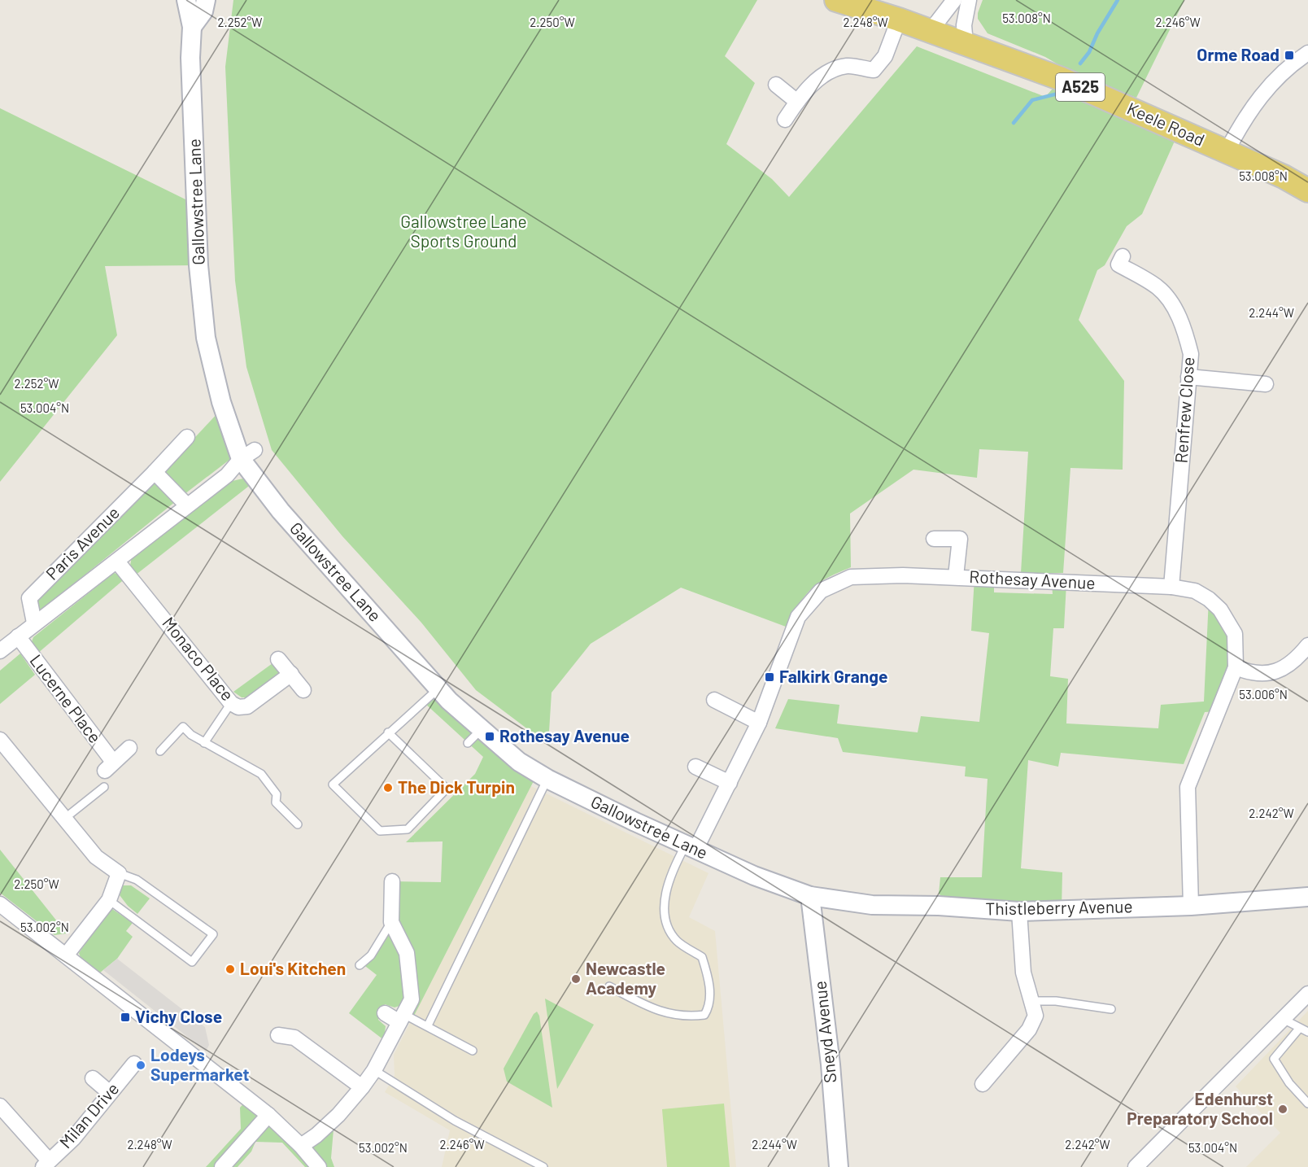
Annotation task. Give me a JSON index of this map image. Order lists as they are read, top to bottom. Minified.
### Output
{"streets":{"main road":["A525","Keele Road"],"street":["Gallowstree Lane","Renfrew Close","Paris Avenue","Rothesay Avenue","Monaco Place","Lucerne Place","Thistleberry Avenue","Sneyd Avenue","Milan Drive"]},"crossings":[["Gallowstree Lane","Paris Avenue"],["Gallowstree Lane","Rothesay Avenue"],["Gallowstree Lane","Thistleberry Avenue"],["Gallowstree Lane","Sneyd Avenue"],["Renfrew Close","Rothesay Avenue"],["Paris Avenue","Monaco Place"],["Paris Avenue","Lucerne Place"],["Rothesay Avenue","Thistleberry Avenue"],["Thistleberry Avenue","Sneyd Avenue"]],"parks":["Gallowstree Lane Sports Ground"],"places":{"transit":["Orme Road","Falkirk Grange","Rothesay Avenue","Vichy Close"],"other":["The Dick Turpin","Loui's Kitchen","Newcastle Academy","Lodeys Supermarket","Edenhurst Preparatory School"]},"coordinates":["53.008°N","2.252°W","2.250°W","2.248°W","2.246°W","2.244°W","53.004°N","53.006°N","2.242°W","53.002°N"]}
